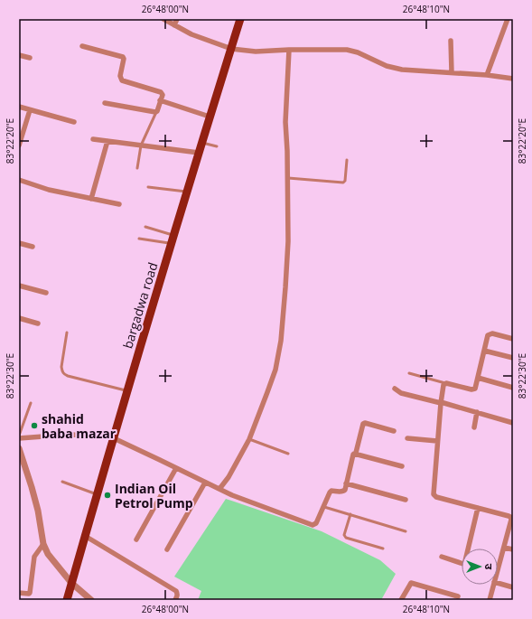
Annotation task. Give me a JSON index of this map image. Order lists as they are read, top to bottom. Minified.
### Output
{"streets":{"main road":["bargadwa road"]},"places":["shahid baba mazar","Indian Oil Petrol Pump"],"north":"right","coordinates":["26°48'00\"N","26°48'10\"N","83°22'20\"E","83°22'30\"E"]}
